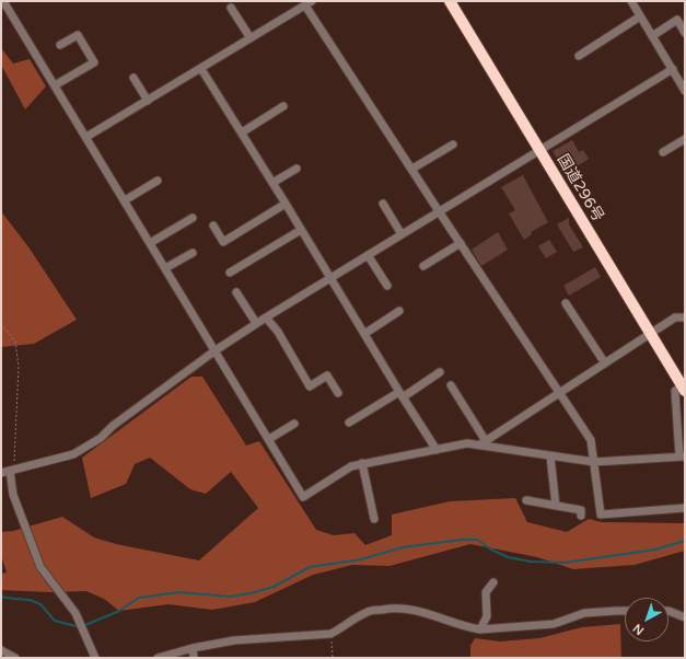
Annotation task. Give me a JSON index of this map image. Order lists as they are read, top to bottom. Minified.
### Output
{"streets":{"highway":["国道296号"]},"north":"bottom left"}
